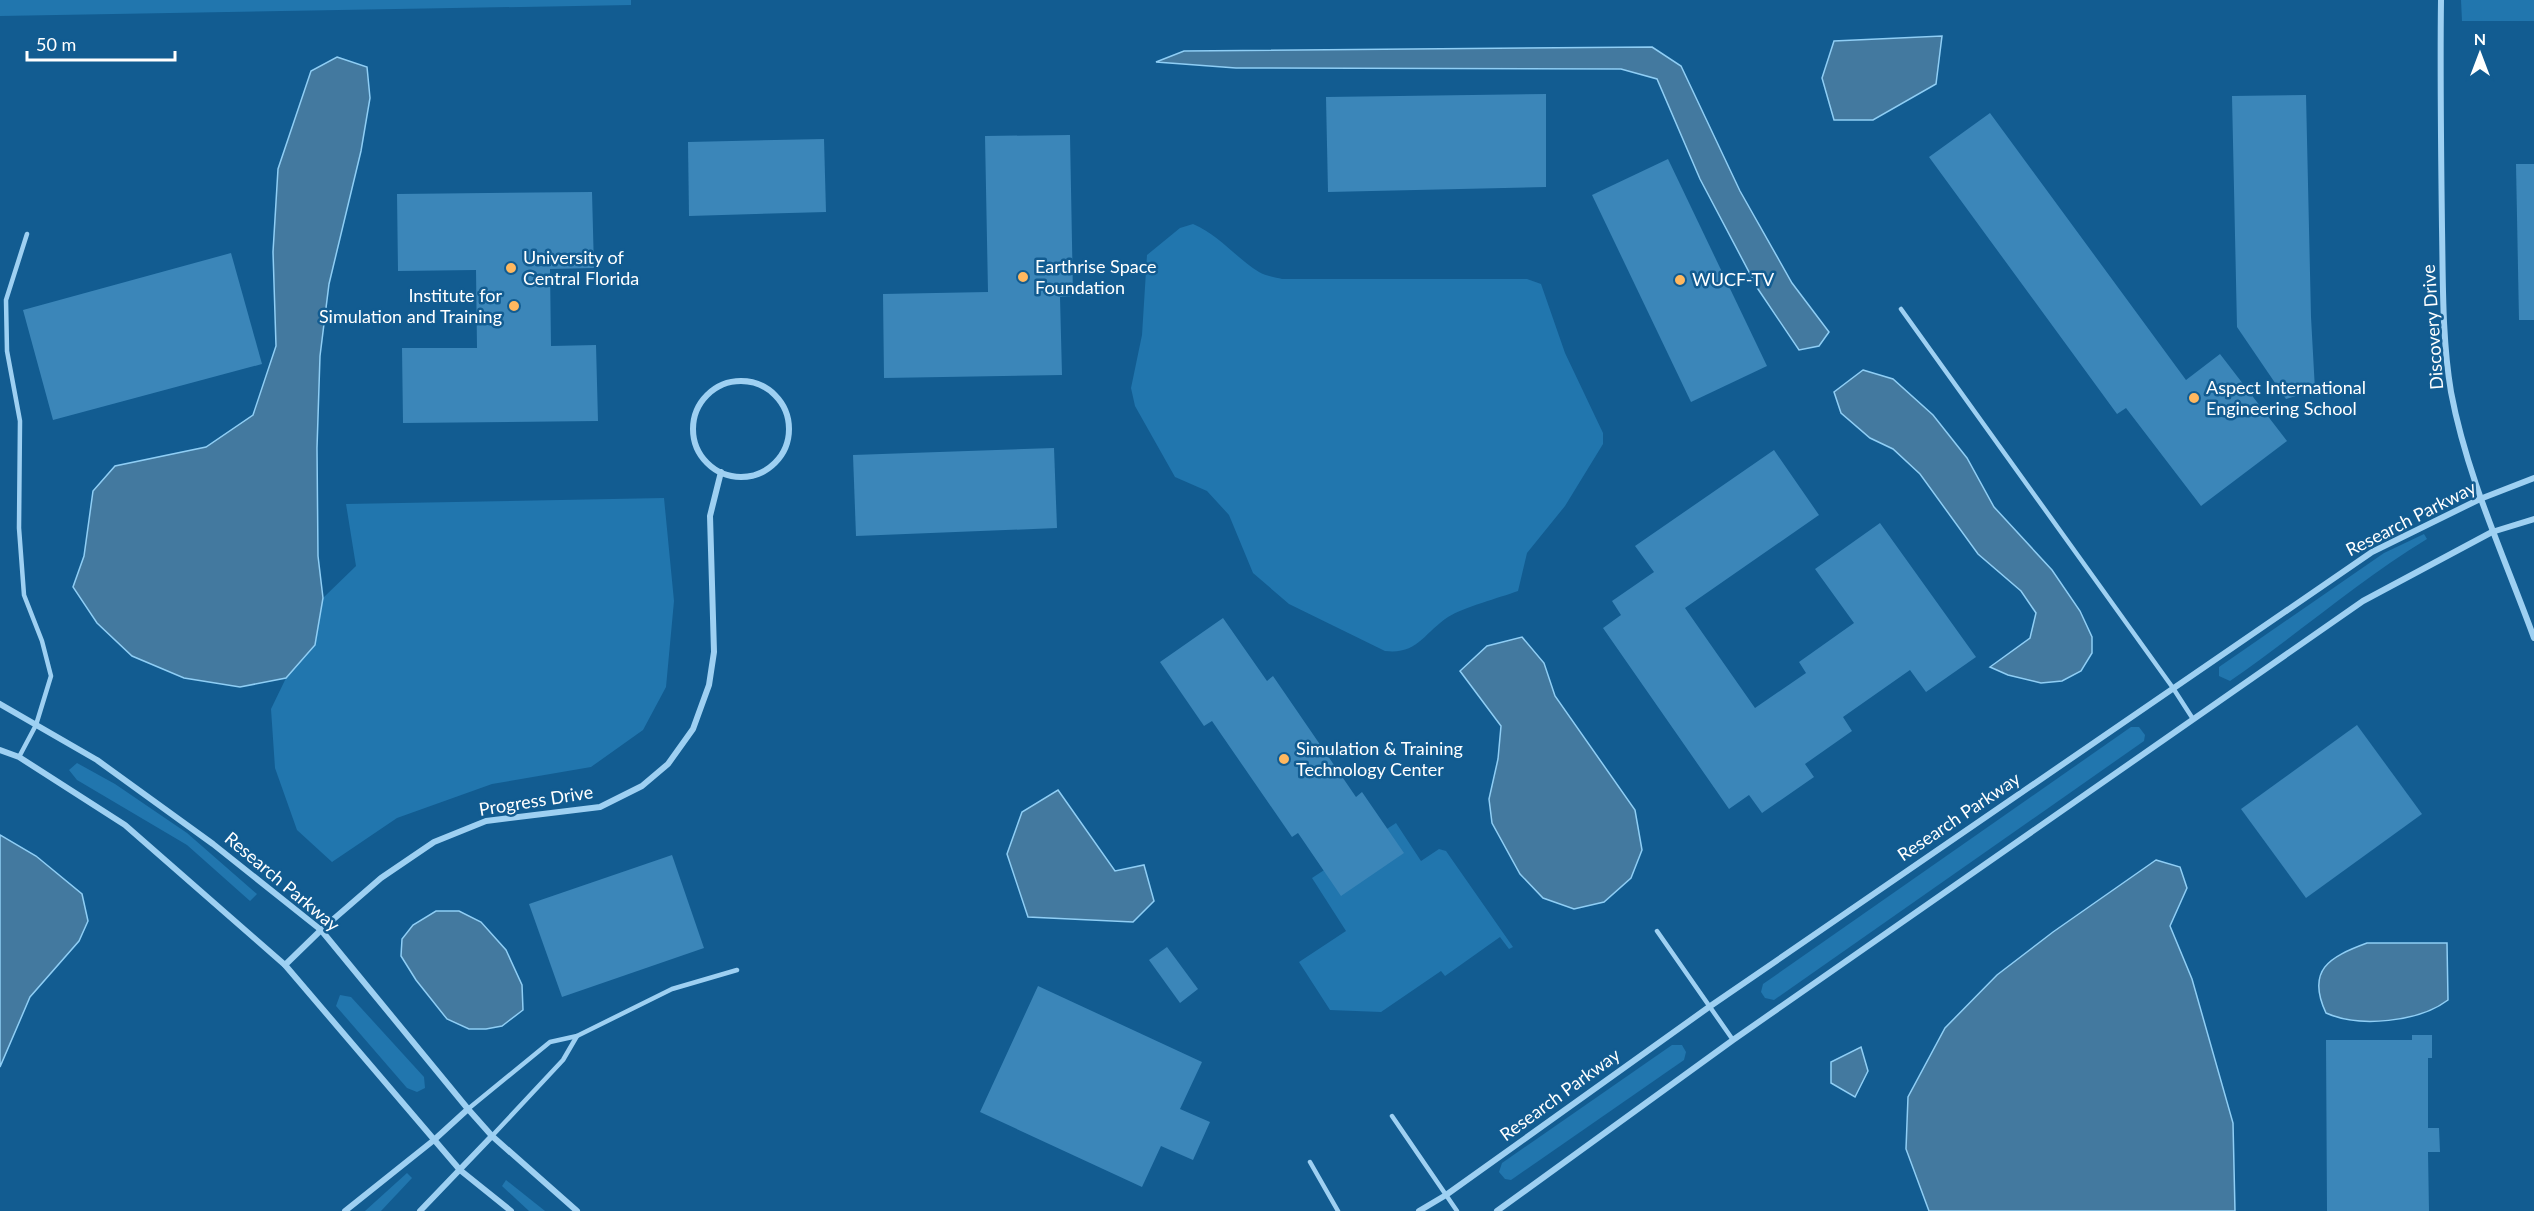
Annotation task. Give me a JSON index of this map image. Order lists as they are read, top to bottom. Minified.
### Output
{"streets":{"street":["Discovery Drive","Research Parkway","Progress Drive"]},"crossings":[["Discovery Drive","Research Parkway"],["Research Parkway","Progress Drive"]],"places":["University of Central Florida","Earthrise Space Foundation","WUCF-TV","Institute for Simulation and Training","Aspect International Engineering School","Simulation & Training Technology Center"],"scale_bar":"50 m","north":"top"}
